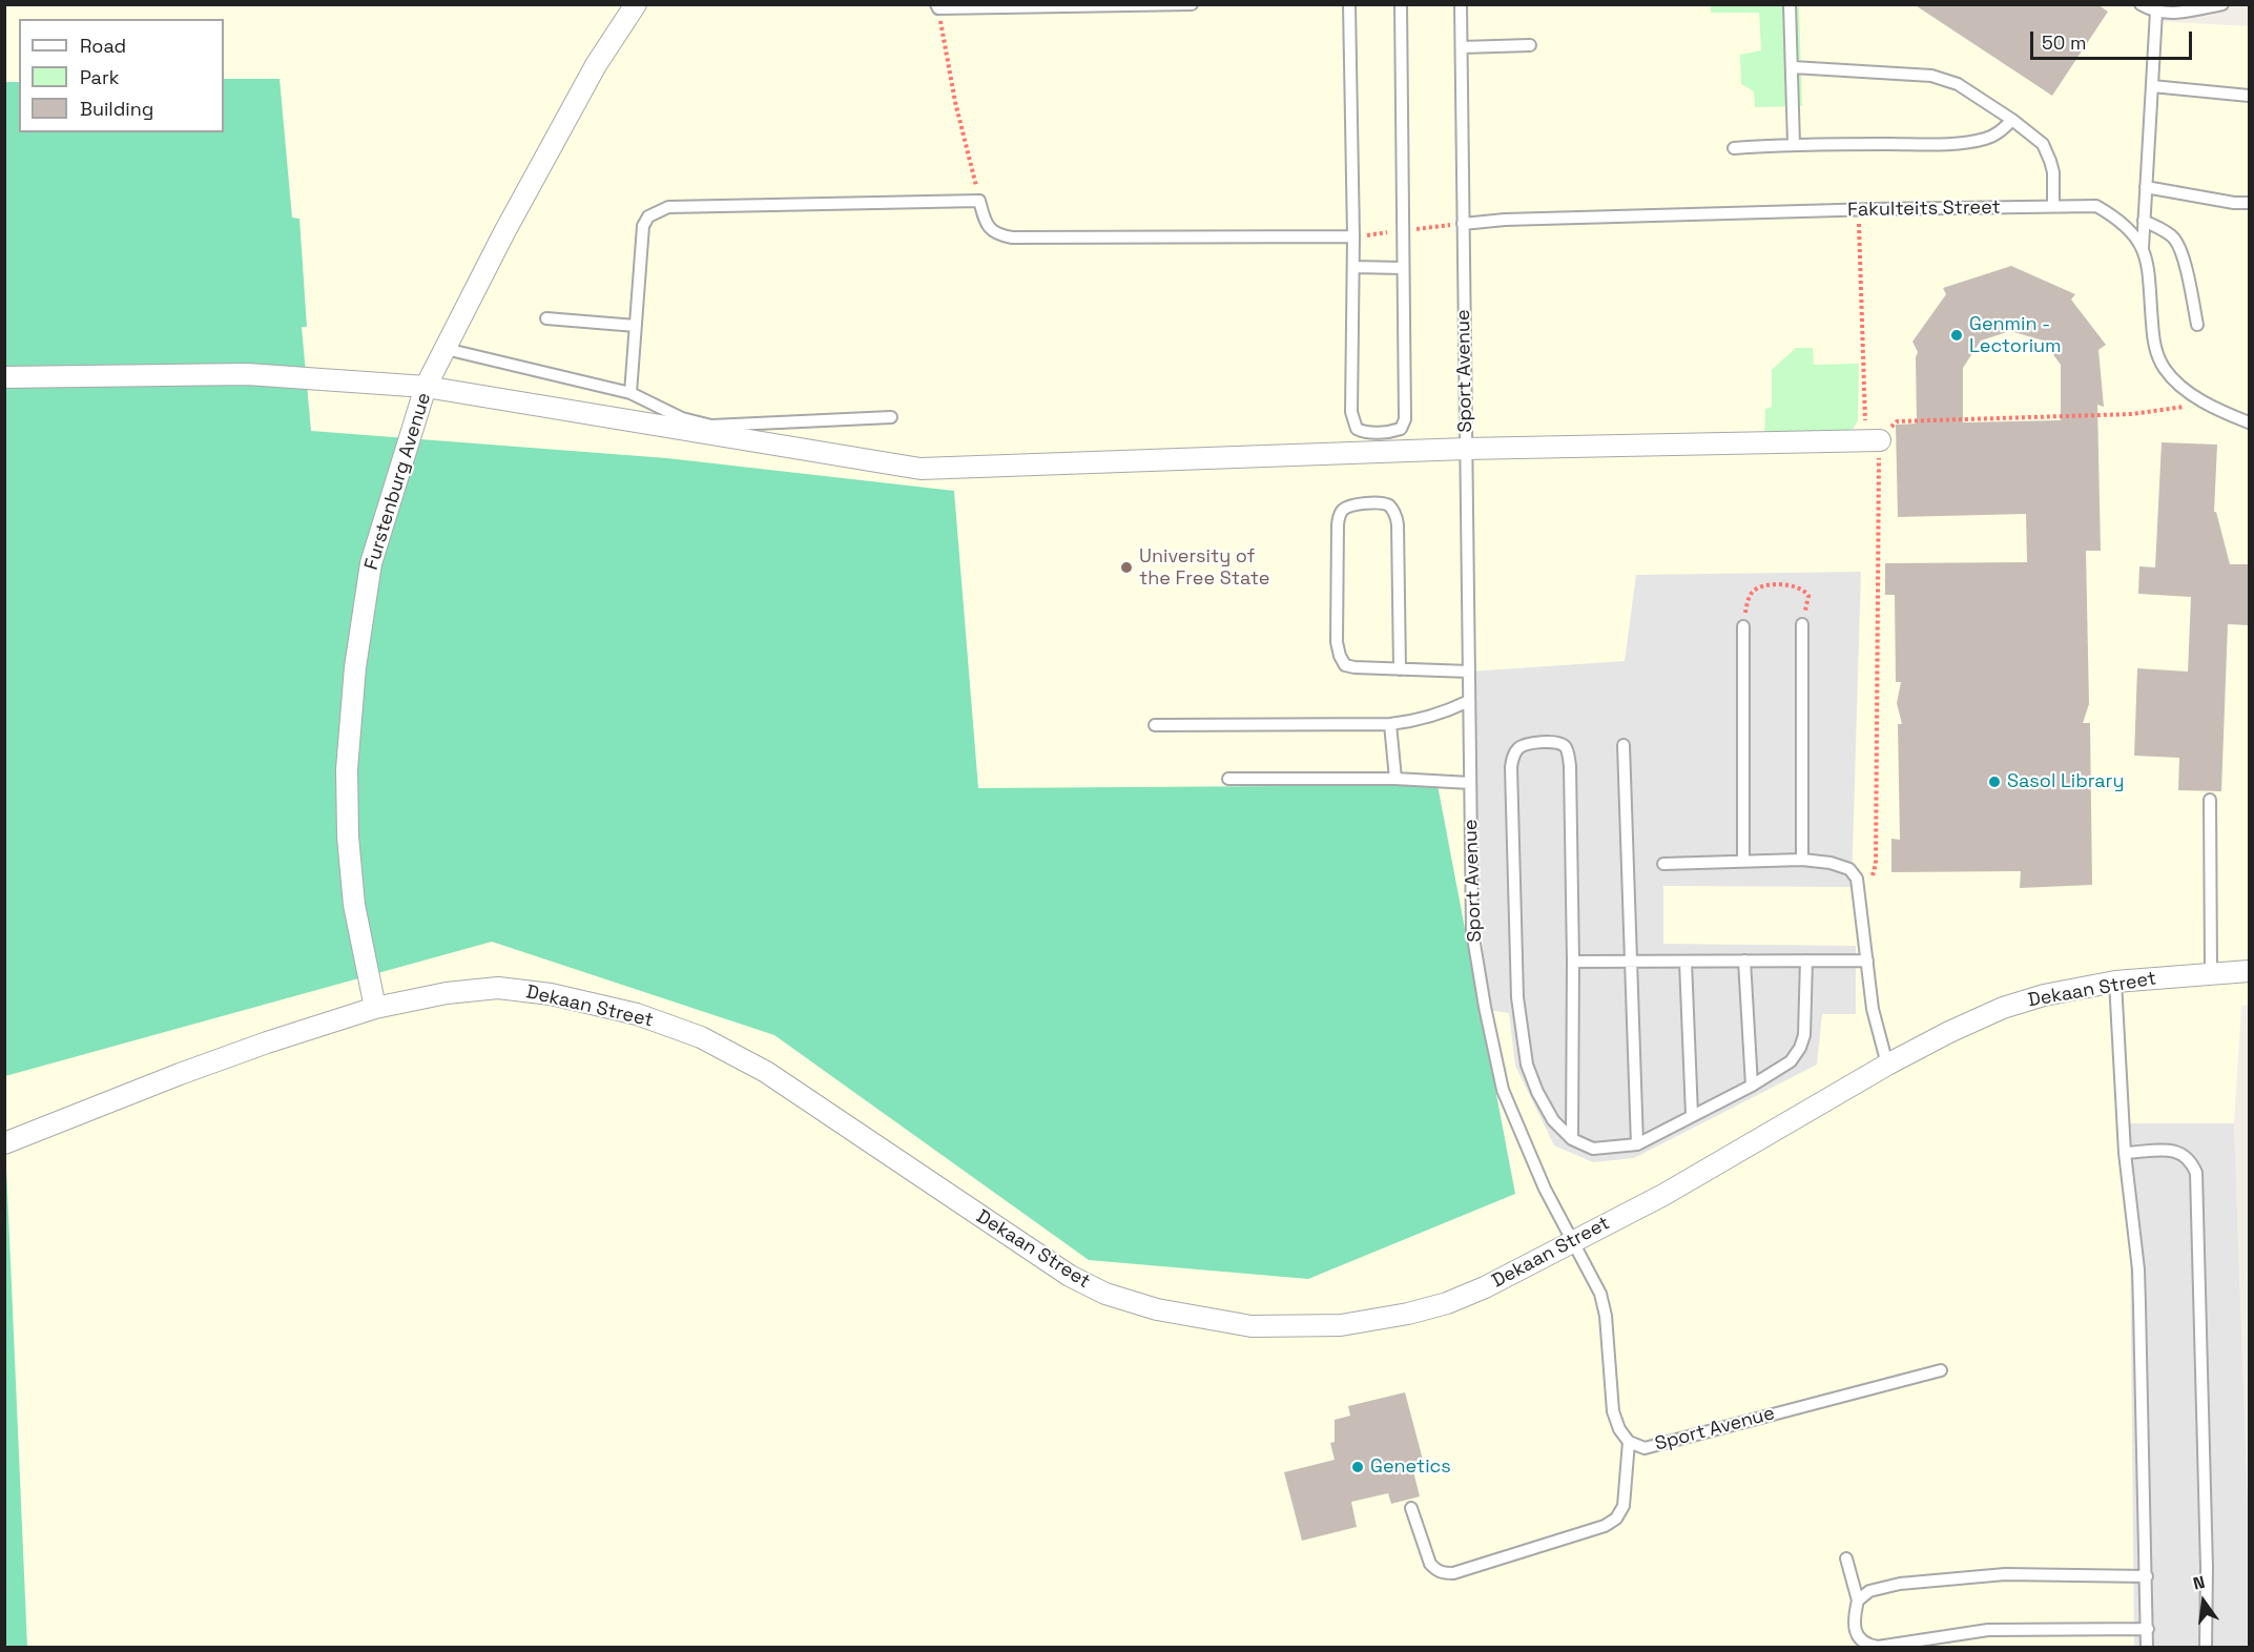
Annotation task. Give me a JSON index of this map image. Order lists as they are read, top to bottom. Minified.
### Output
{"streets":{"street":["Furstenburg Avenue","Dekaan Street"],"lane":["Fakulteits Street","Sport Avenue"]},"crossings":[["Fakulteits Street","Sport Avenue"],["Sport Avenue","Dekaan Street"],["Furstenburg Avenue","Dekaan Street"]],"places":["Genmin - Lectorium","University of the Free State","Sasol Library","Genetics"],"legend":["Road","Park","Building"],"scale_bar":"50 m","north":"top"}
